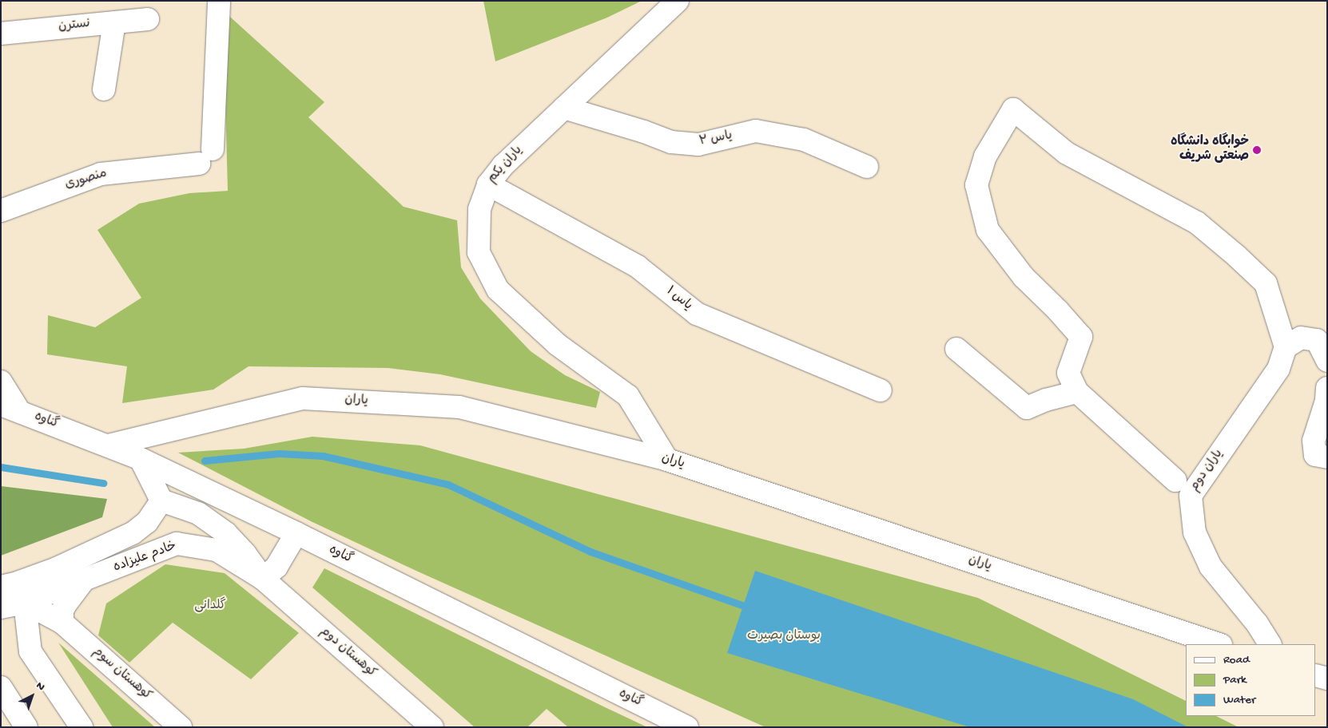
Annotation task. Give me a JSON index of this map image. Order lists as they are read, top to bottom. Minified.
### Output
{"streets":{"street":["نسترن","یاس ۲","یاران یکم","منصوری","یاس ۱","یاران","گناوه","یاران دوم","خادم علیزاده","کوهستان دوم","کوهستان سوم"]},"crossings":[["یاس ۲","یاران یکم"],["یاران یکم","یاس ۱"],["یاران یکم","یاران"],["یاران","گناوه"],["خادم علیزاده","کوهستان دوم"],["خادم علیزاده","کوهستان سوم"]],"parks":["گلدانی","بوستان بصیرت"],"places":["خوابگاه دانشگاه صنعتی شریف"],"legend":["Road","Park","Water"],"north":"top right"}
